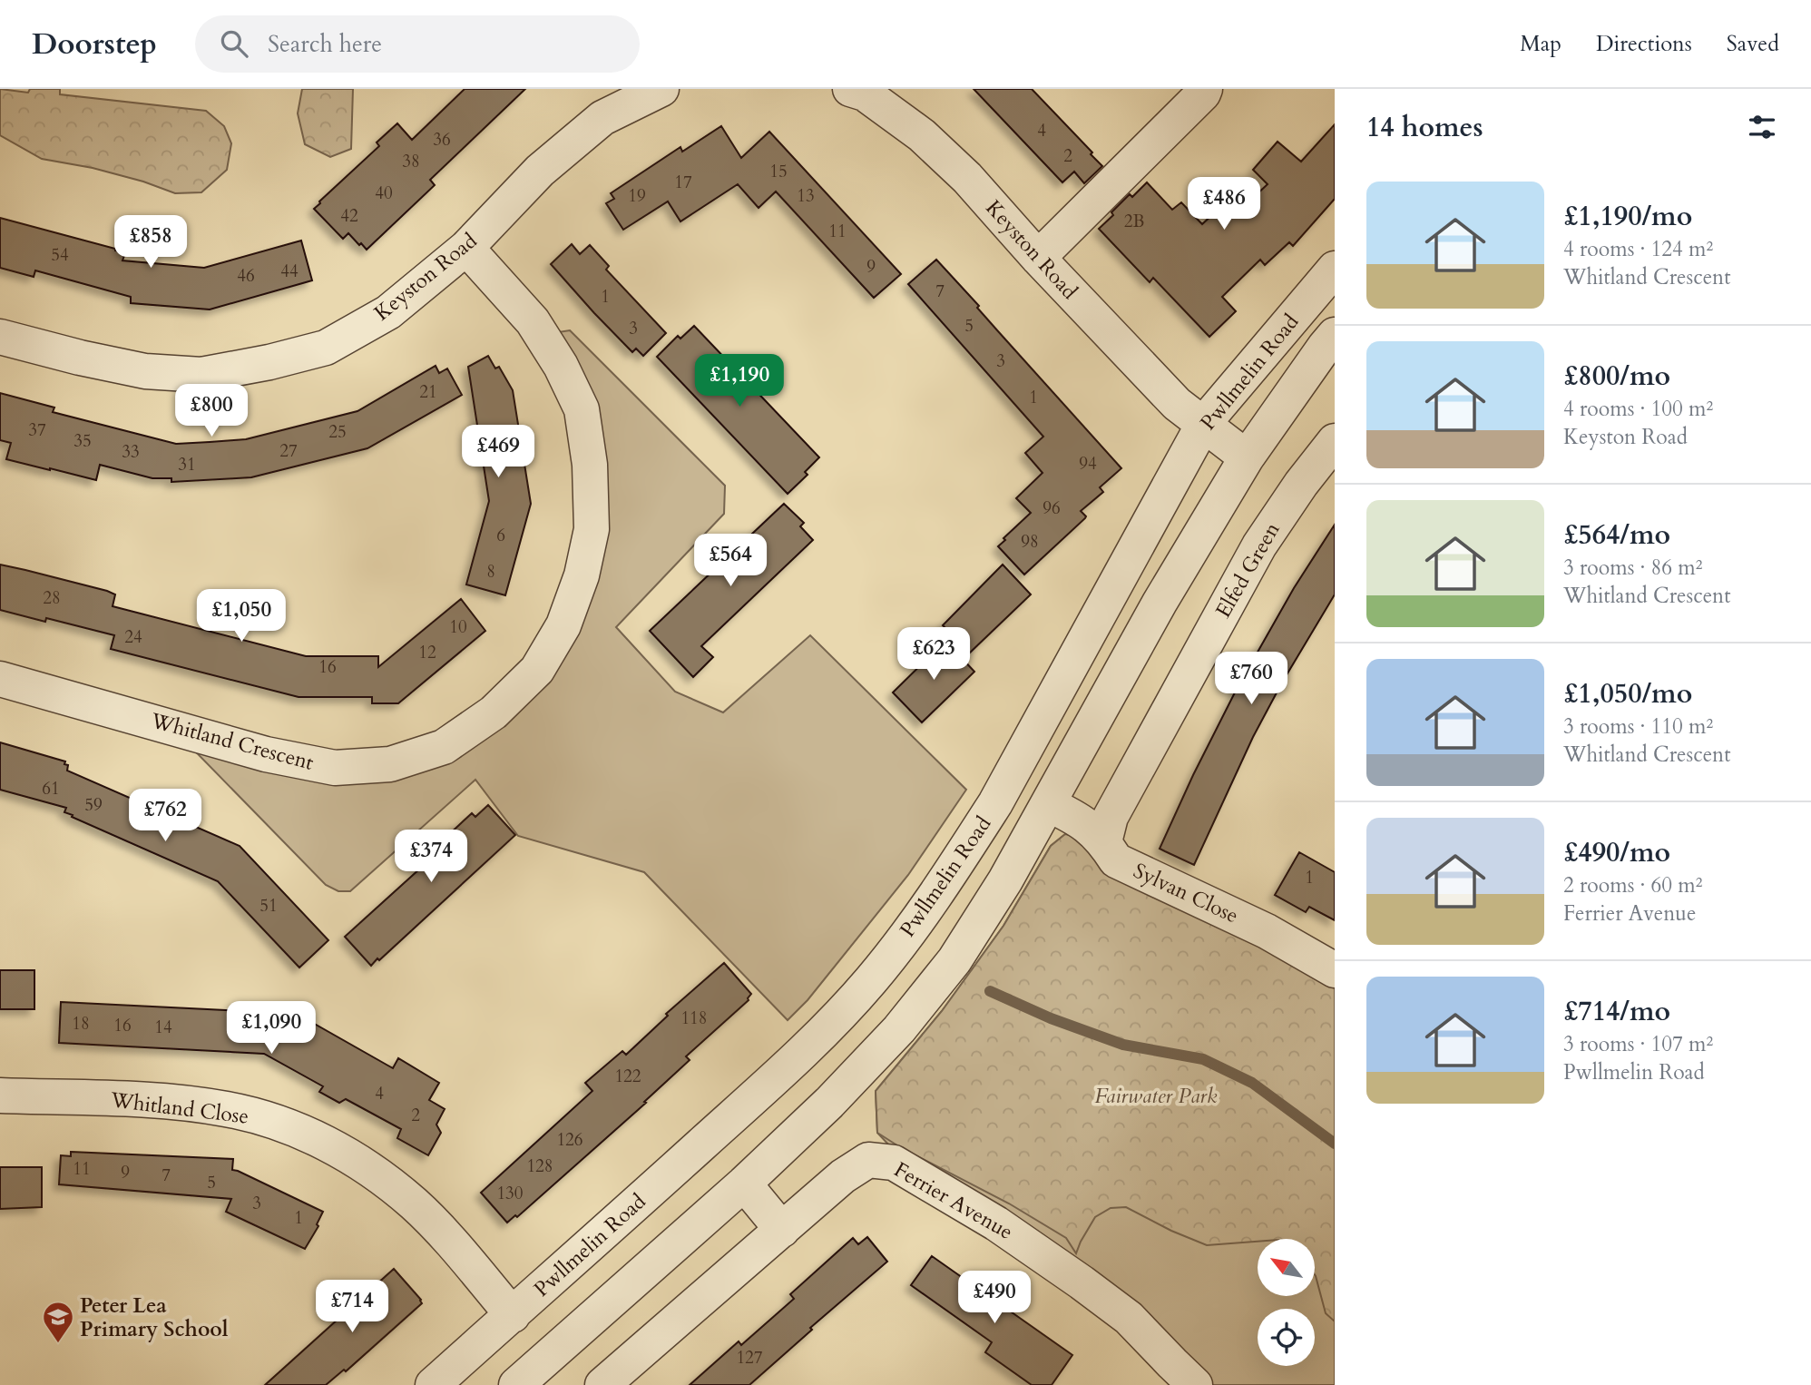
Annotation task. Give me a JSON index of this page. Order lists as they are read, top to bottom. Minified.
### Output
{"streets":{"street":["Keyston Road","Pwllmelin Road","Elfed Green","Whitland Crescent","Sylvan Close","Whitland Close","Ferrier Avenue"]},"crossings":[["Keyston Road","Pwllmelin Road"],["Keyston Road","Whitland Crescent"],["Pwllmelin Road","Sylvan Close"],["Pwllmelin Road","Whitland Close"],["Elfed Green","Sylvan Close"]],"parks":["Fairwater Park"],"places":{"school or university":["Peter Lea Primary School"]},"house_numbers":["4","36","2","38","15","17","40","19","13","42","2B","11","54","9","44","46","7","1","5","3","3","21","1","37","25","35","27","33","94","31","96","6","98","8","28","10","24","12","16","61","59","1","51","118","18","16","14","122","4","2","126","128","11","9","7","5","130","3","1","127"],"north":"top left","page":{"header":"Doorstep","search":"Search here","nav":["Map","Directions","Saved"],"heading":"14 homes","list":[{"name":"£1,190/mo","note":"4 rooms · 124 m² · Whitland Crescent"},{"name":"£800/mo","note":"4 rooms · 100 m² · Keyston Road"},{"name":"£564/mo","note":"3 rooms · 86 m² · Whitland Crescent"},{"name":"£1,050/mo","note":"3 rooms · 110 m² · Whitland Crescent"},{"name":"£490/mo","note":"2 rooms · 60 m² · Ferrier Avenue"},{"name":"£714/mo","note":"3 rooms · 107 m² · Pwllmelin Road"}],"price":["£486","£858","£1,190","£800","£469","£564","£1,050","£623","£760","£762","£374","£1,090","£490","£714"]}}
